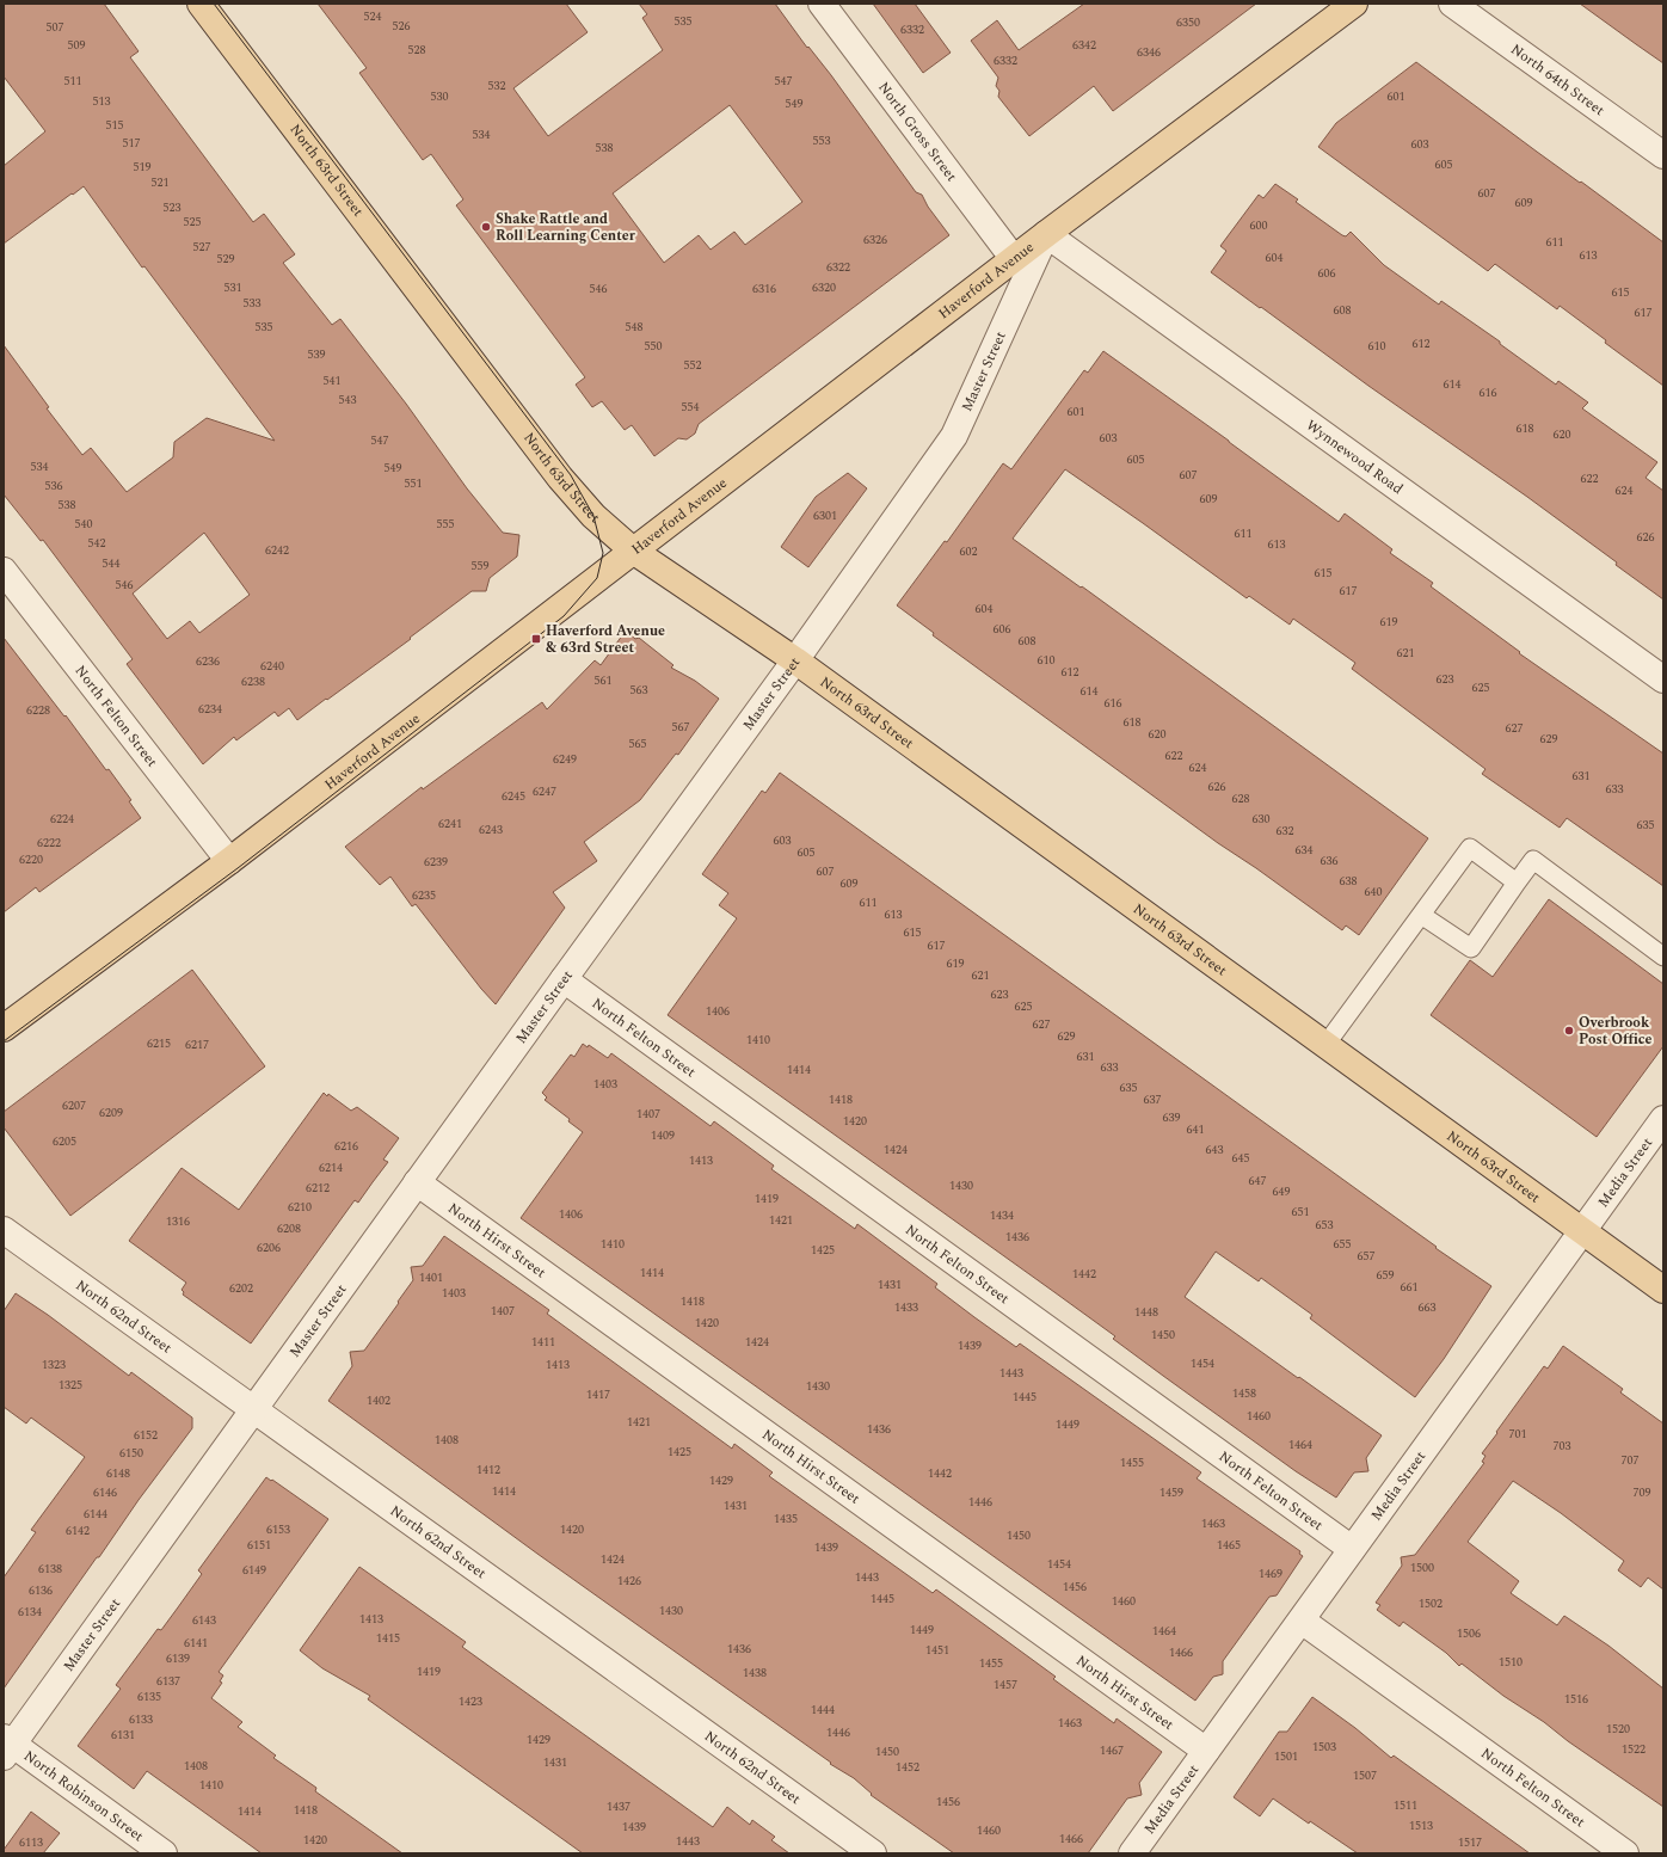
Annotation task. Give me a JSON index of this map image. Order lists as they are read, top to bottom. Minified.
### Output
{"streets":{"main road":["North 63rd Street","Haverford Avenue"],"street":["North 64th Street","North Gross Street","Master Street","Wynnewood Road","North Felton Street","Media Street","North Hirst Street","North 62nd Street","North Robinson Street"]},"crossings":[["North Gross Street","Haverford Avenue"],["North 63rd Street","Haverford Avenue"],["North 63rd Street","Master Street"],["North 63rd Street","Media Street"],["Haverford Avenue","Master Street"],["Haverford Avenue","Wynnewood Road"],["Haverford Avenue","North Felton Street"],["Master Street","Wynnewood Road"],["Master Street","North Felton Street"],["Master Street","North Hirst Street"],["Master Street","North 62nd Street"],["Master Street","North Robinson Street"],["North Felton Street","Media Street"],["Media Street","North Hirst Street"]],"places":{"other":["Shake Rattle and Roll Learning Center","Overbrook Post Office"],"transit":["Haverford Avenue & 63rd Street"]},"house_numbers":["524","535","6350","526","507","6332","509","6342","528","6346","6332","511","547","532","530","601","513","549","515","534","553","517","603","538","605","519","521","607","609","523","525","600","6326","611","527","613","604","529","6322","606","531","6320","546","6316","615","533","608","617","535","548","612","550","610","539","552","541","614","616","543","554","601","618","620","603","547","605","534","549","607","622","551","536","624","609","538","6301","540","555","611","626","542","613","6242","602","544","559","615","546","617","604","619","606","608","621","610","6236","6240","612","623","561","6238","625","563","614","616","6234","6228","618","567","627","620","629","565","622","6249","624","631","626","633","6247","6245","628","6224","630","6241","635","6243","632","603","6222","634","605","6220","636","6239","607","638","609","640","6235","611","613","615","617","619","621","623","625","1406","627","629","1410","6215","6217","631","633","1414","1403","635","1418","637","6207","6209","1407","639","1420","641","1409","6205","6216","1424","643","645","1413","6214","647","1430","6212","649","1419","6210","651","1406","1434","1421","1316","653","6208","1436","1410","655","6206","1425","657","1414","1442","659","1401","1431","661","6202","1403","1418","1433","663","1407","1448","1420","1450","1411","1424","1439","1454","1323","1413","1443","1325","1430","1458","1417","1445","1402","1460","1421","1449","1436","701","6152","1408","1464","703","1425","6150","707","1455","1412","6148","1442","1429","1414","6146","1459","709","1446","1431","6144","1435","1463","6153","1420","6142","1450","6151","1465","1439","1424","1454","1500","6138","6149","1469","1443","1426","1456","6136","1445","1460","1502","1430","6134","1413","6143","1449","1464","1506","1415","6141","1436","1451","1466","6139","1510","1455","1419","1438","6137","1457","6135","1516","1423","1444","6133","1463","1520","1446","6131","1429","1503","1522","1467","1450","1501","1431","1408","1452","1507","1410","1456","1511","1437","1418","1414","1513","1439","1460","1466","1420","1443","6113","1517"]}
